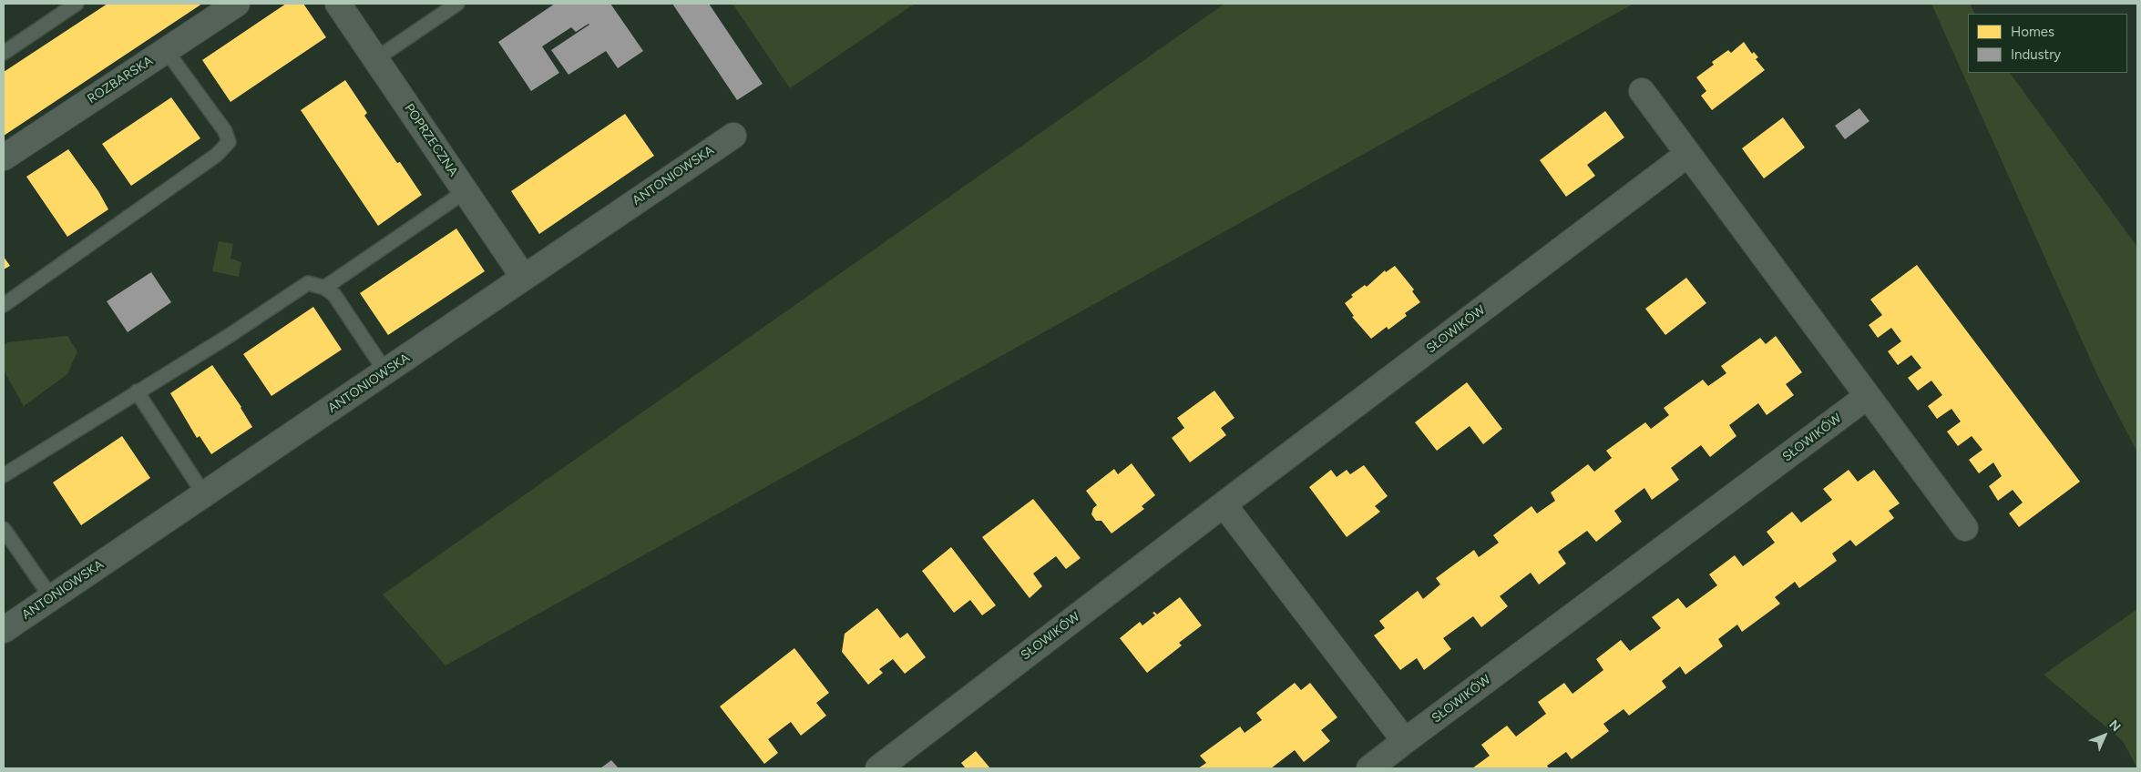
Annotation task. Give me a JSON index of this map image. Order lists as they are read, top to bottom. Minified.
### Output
{"streets":{"street":["ROZBARSKA","POPRZECZNA","ANTONIOWSKA","SŁOWIKÓW"]},"crossings":[["POPRZECZNA","ANTONIOWSKA"]],"legend":["Homes","Industry"],"north":"top right"}
